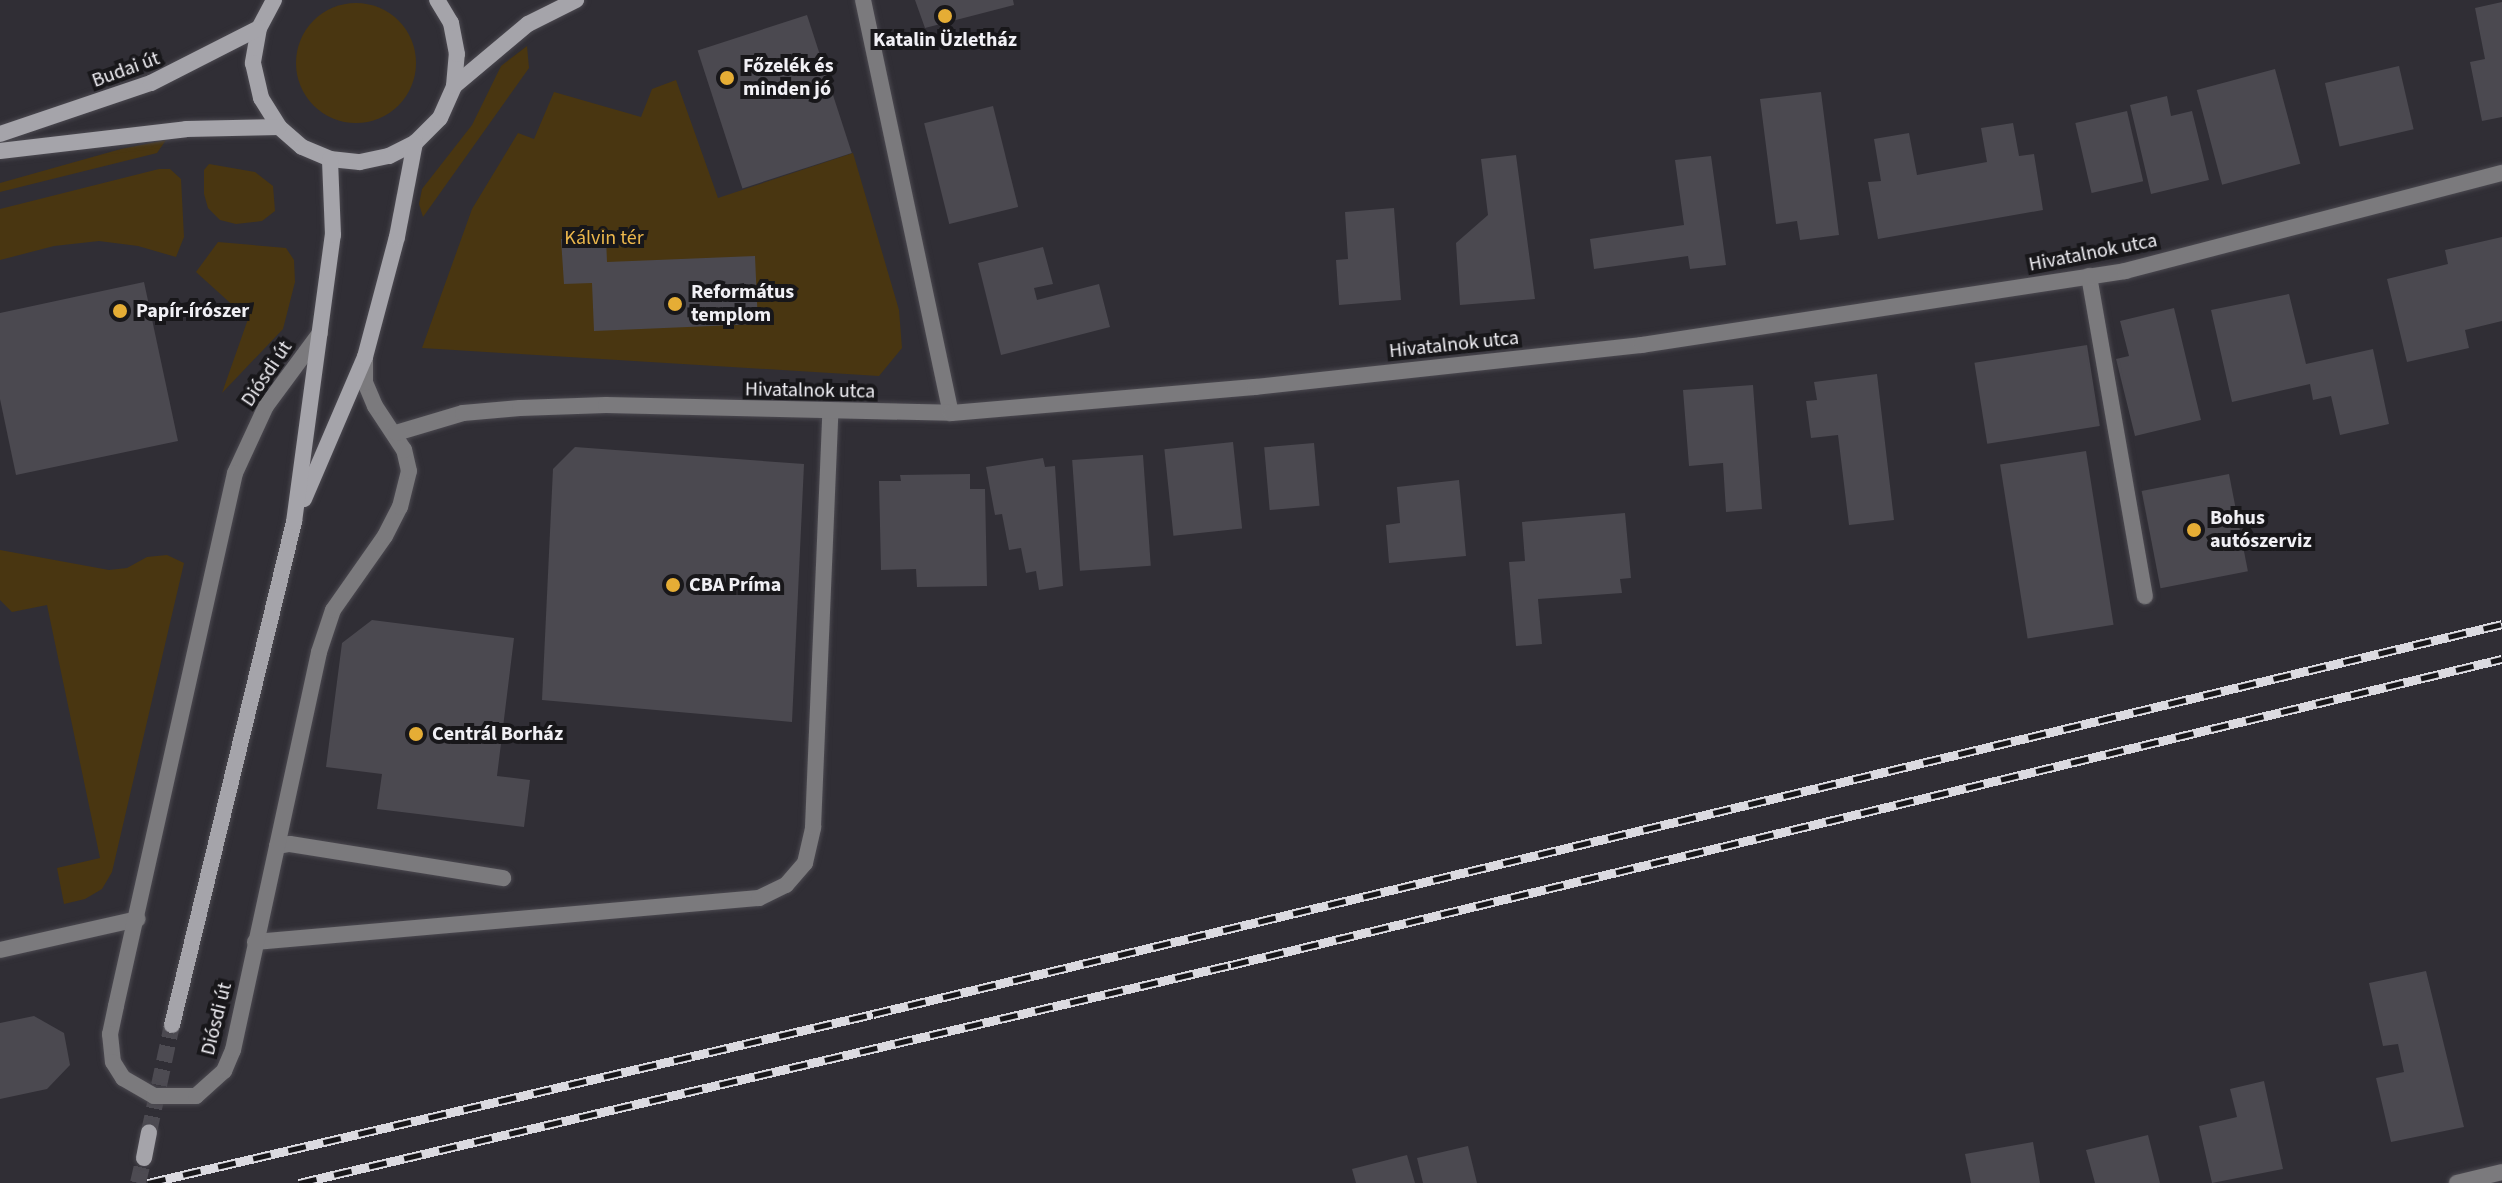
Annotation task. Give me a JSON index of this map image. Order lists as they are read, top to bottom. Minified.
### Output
{"streets":{"main road":["Budai út","Diósdi út"],"street":["Hivatalnok utca"]},"crossings":[["Hivatalnok utca","Diósdi út"]],"parks":["Kálvin tér"],"places":["Katalin Üzletház","Főzelék és minden jó","Református templom","Papír-írószer","Bohus autószerviz","CBA Príma","Centrál Borház"]}
